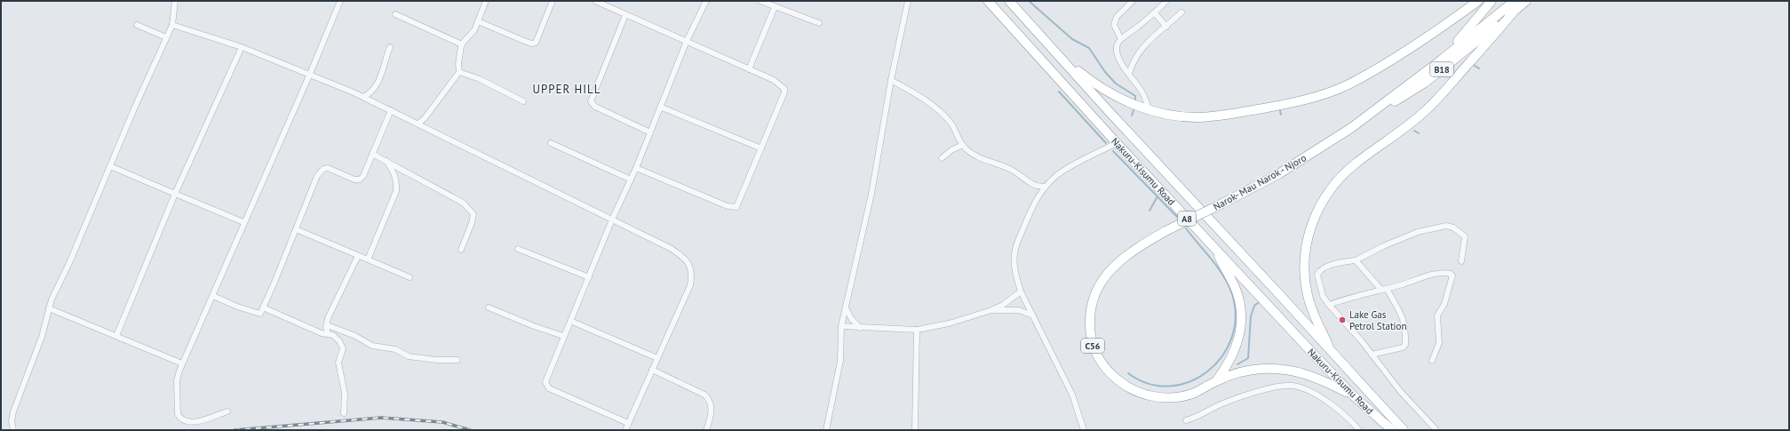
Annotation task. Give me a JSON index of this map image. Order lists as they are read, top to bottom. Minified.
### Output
{"streets":{"highway":["B18","Nakuru-Kisumu Road","Narok- Mau Narok - Njoro","A8","C56"]},"crossings":[["Narok- Mau Narok - Njoro","C56"]],"districts":["UPPER HILL"],"places":["Lake Gas Petrol Station"]}
